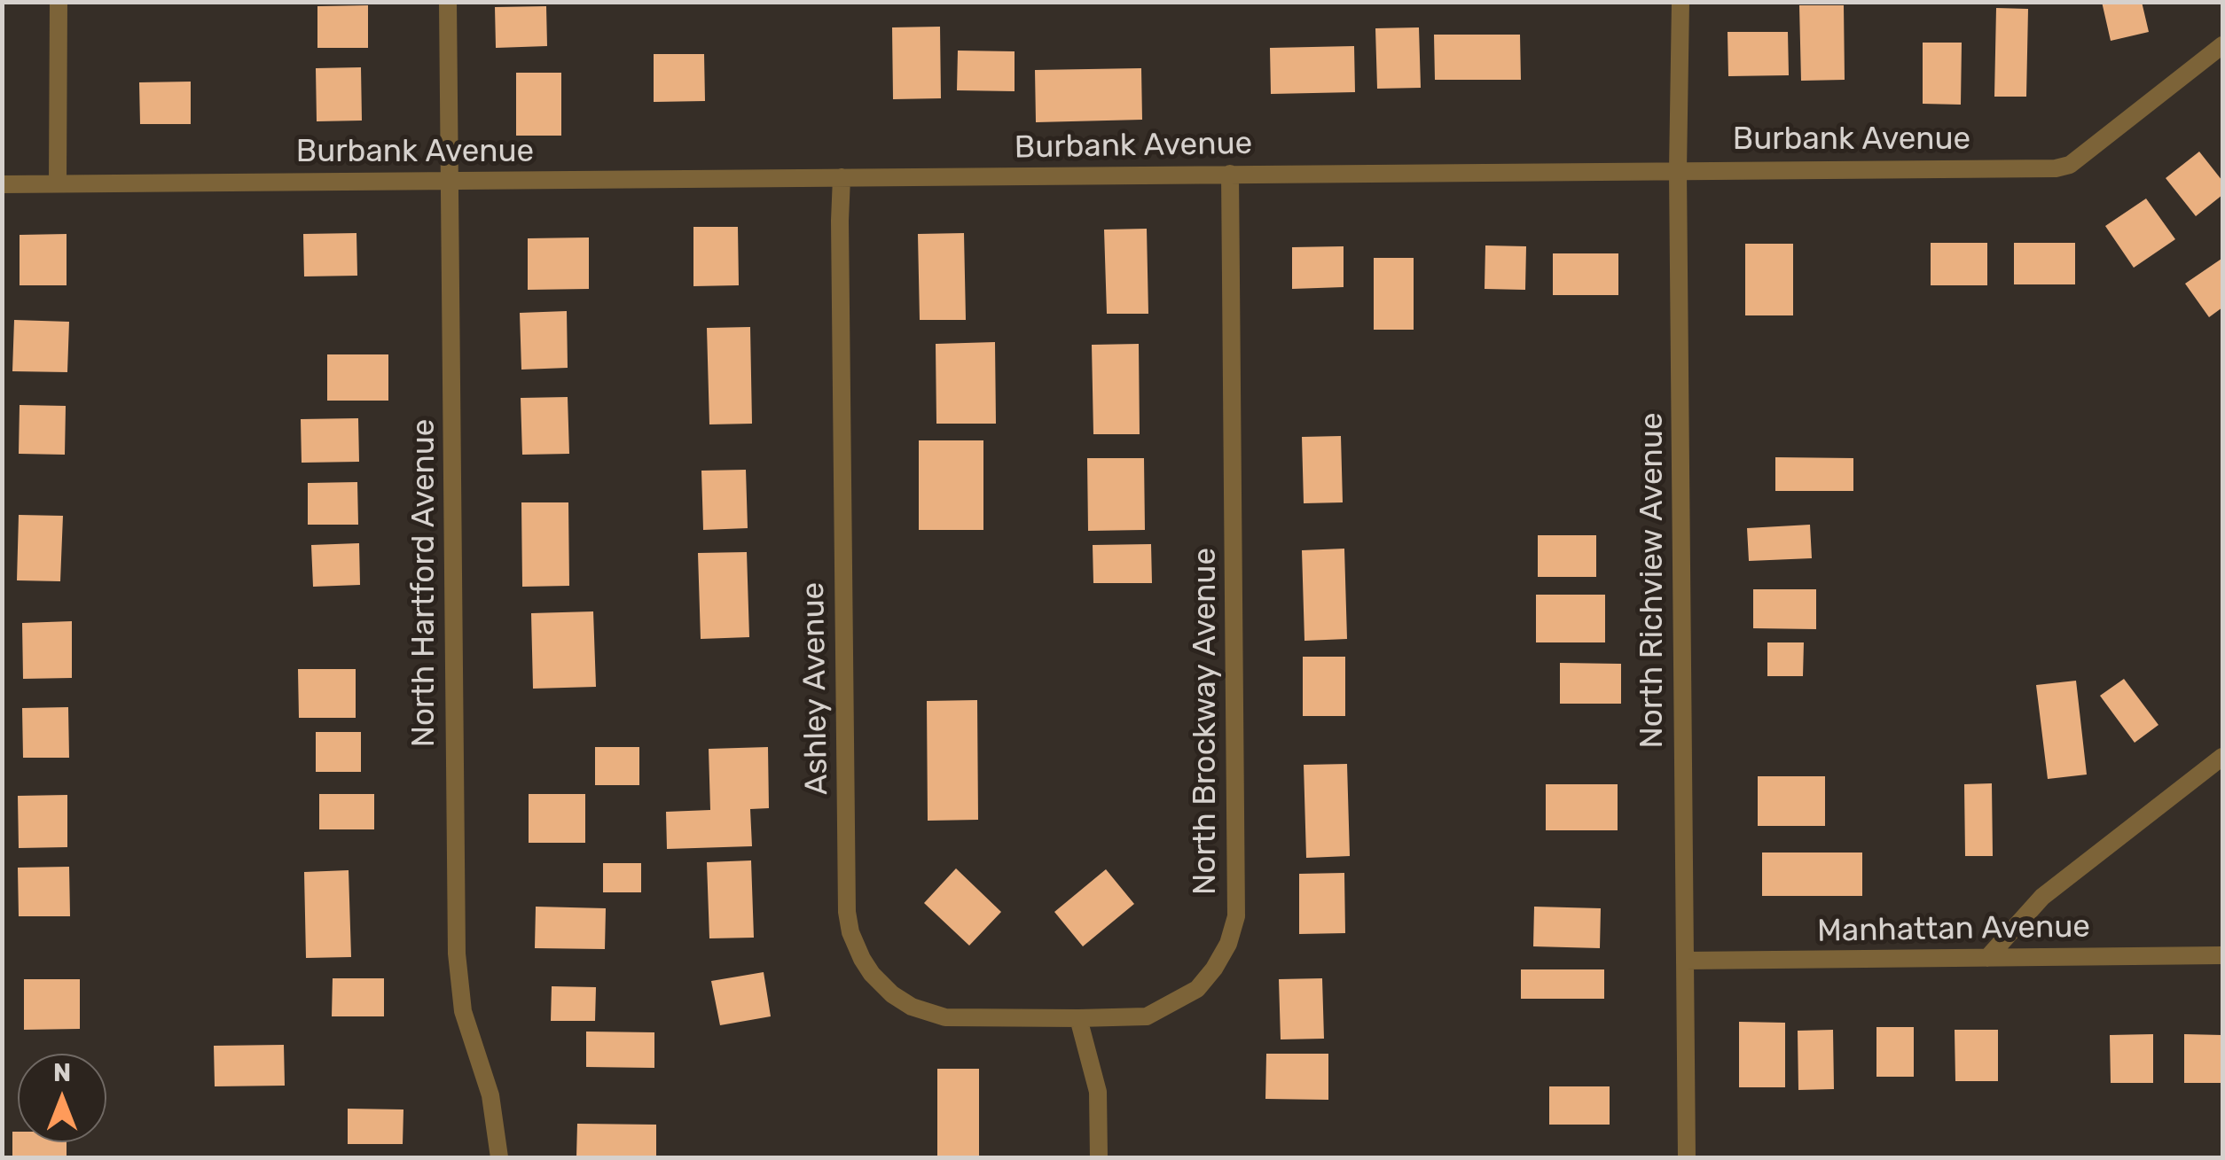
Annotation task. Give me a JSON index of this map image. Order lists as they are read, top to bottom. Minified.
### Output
{"streets":{"street":["Burbank Avenue","North Richview Avenue","North Hartford Avenue","Ashley Avenue","North Brockway Avenue","Manhattan Avenue"]},"crossings":[["Burbank Avenue","North Richview Avenue"],["Burbank Avenue","North Hartford Avenue"],["Burbank Avenue","Ashley Avenue"],["Burbank Avenue","North Brockway Avenue"],["North Richview Avenue","Manhattan Avenue"],["Ashley Avenue","North Brockway Avenue"]],"north":"top"}
